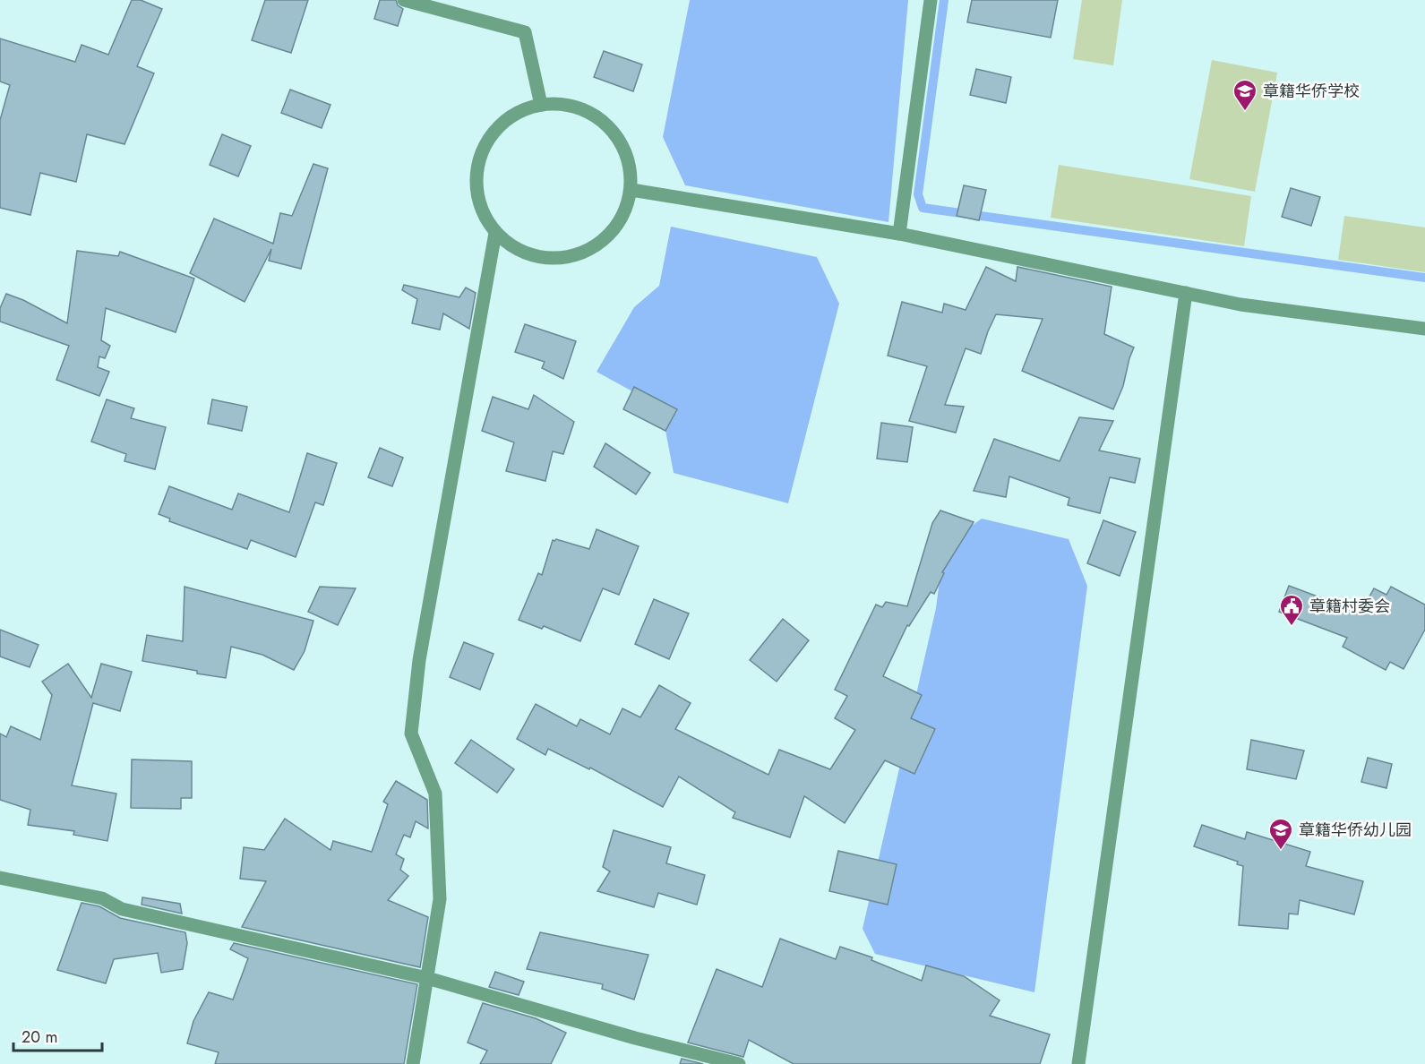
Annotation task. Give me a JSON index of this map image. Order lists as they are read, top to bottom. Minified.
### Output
{"places":{"school or university":["章籍华侨学校","章籍华侨幼儿园"],"public building":["章籍村委会"]},"scale_bar":"20 m"}
